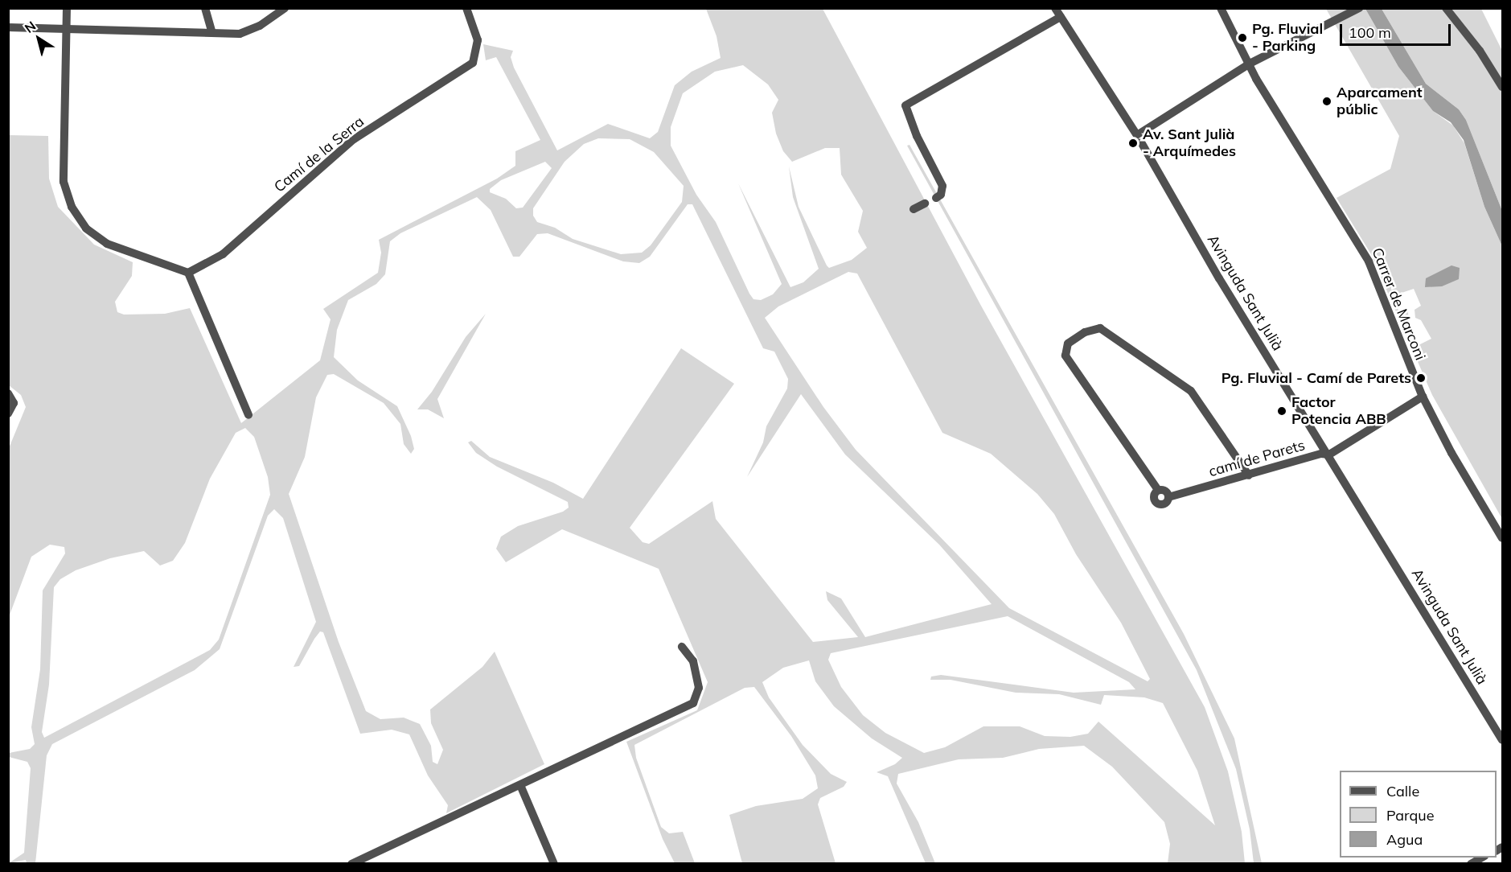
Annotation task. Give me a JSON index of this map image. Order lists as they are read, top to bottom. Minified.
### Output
{"streets":{"street":["Camí de la Serra","Avinguda Sant Julià","Carrer de Marconi","camí de Parets"]},"crossings":[["Avinguda Sant Julià","camí de Parets"],["Carrer de Marconi","camí de Parets"]],"places":["Pg. Fluvial - Parking","Aparcament públic","Av. Sant Julià - Arquímedes","Pg. Fluvial - Camí de Parets","Factor Potencia ABB"],"legend":["Calle","Parque","Agua"],"scale_bar":"100 m","north":"top left"}
